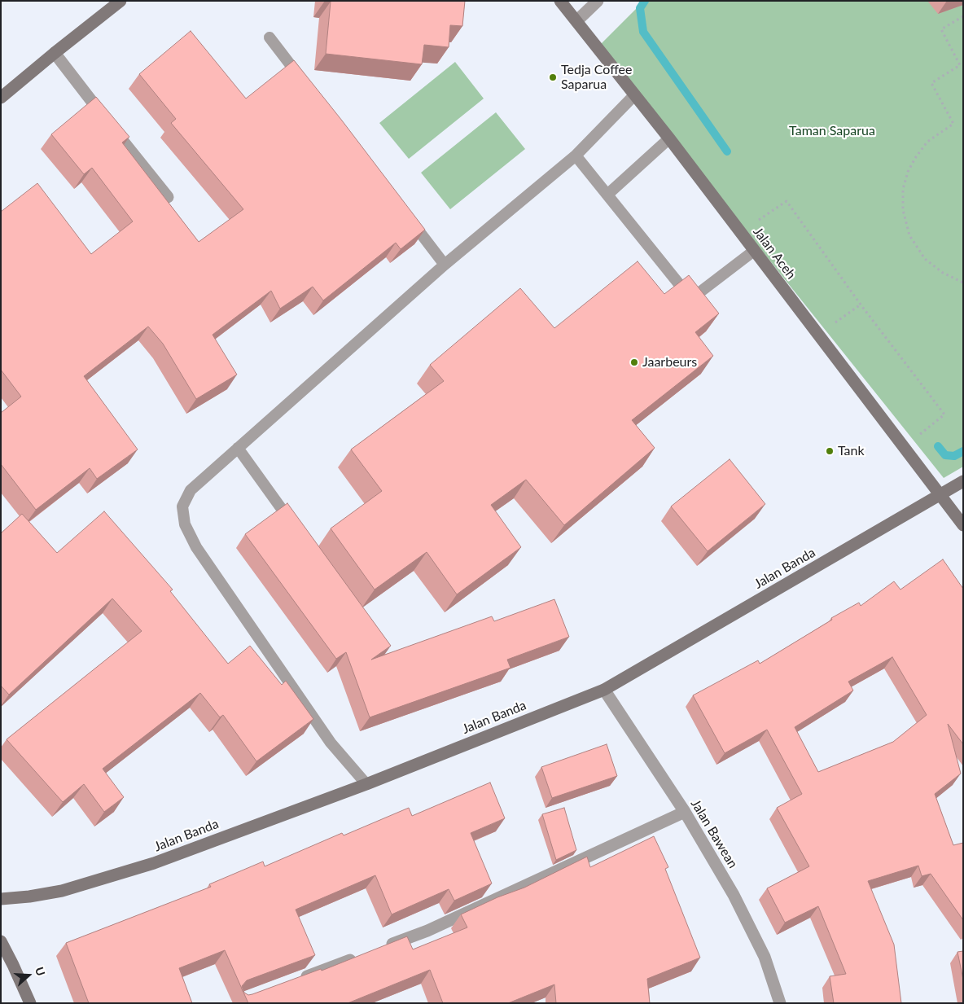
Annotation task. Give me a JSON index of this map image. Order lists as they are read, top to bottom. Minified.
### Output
{"streets":{"street":["Jalan Aceh","Jalan Banda","Jalan Bawean"]},"crossings":[["Jalan Aceh","Jalan Banda"],["Jalan Banda","Jalan Bawean"]],"parks":["Taman Saparua"],"places":["Tedja Coffee Saparua","Jaarbeurs","Tank"],"north":"right"}
